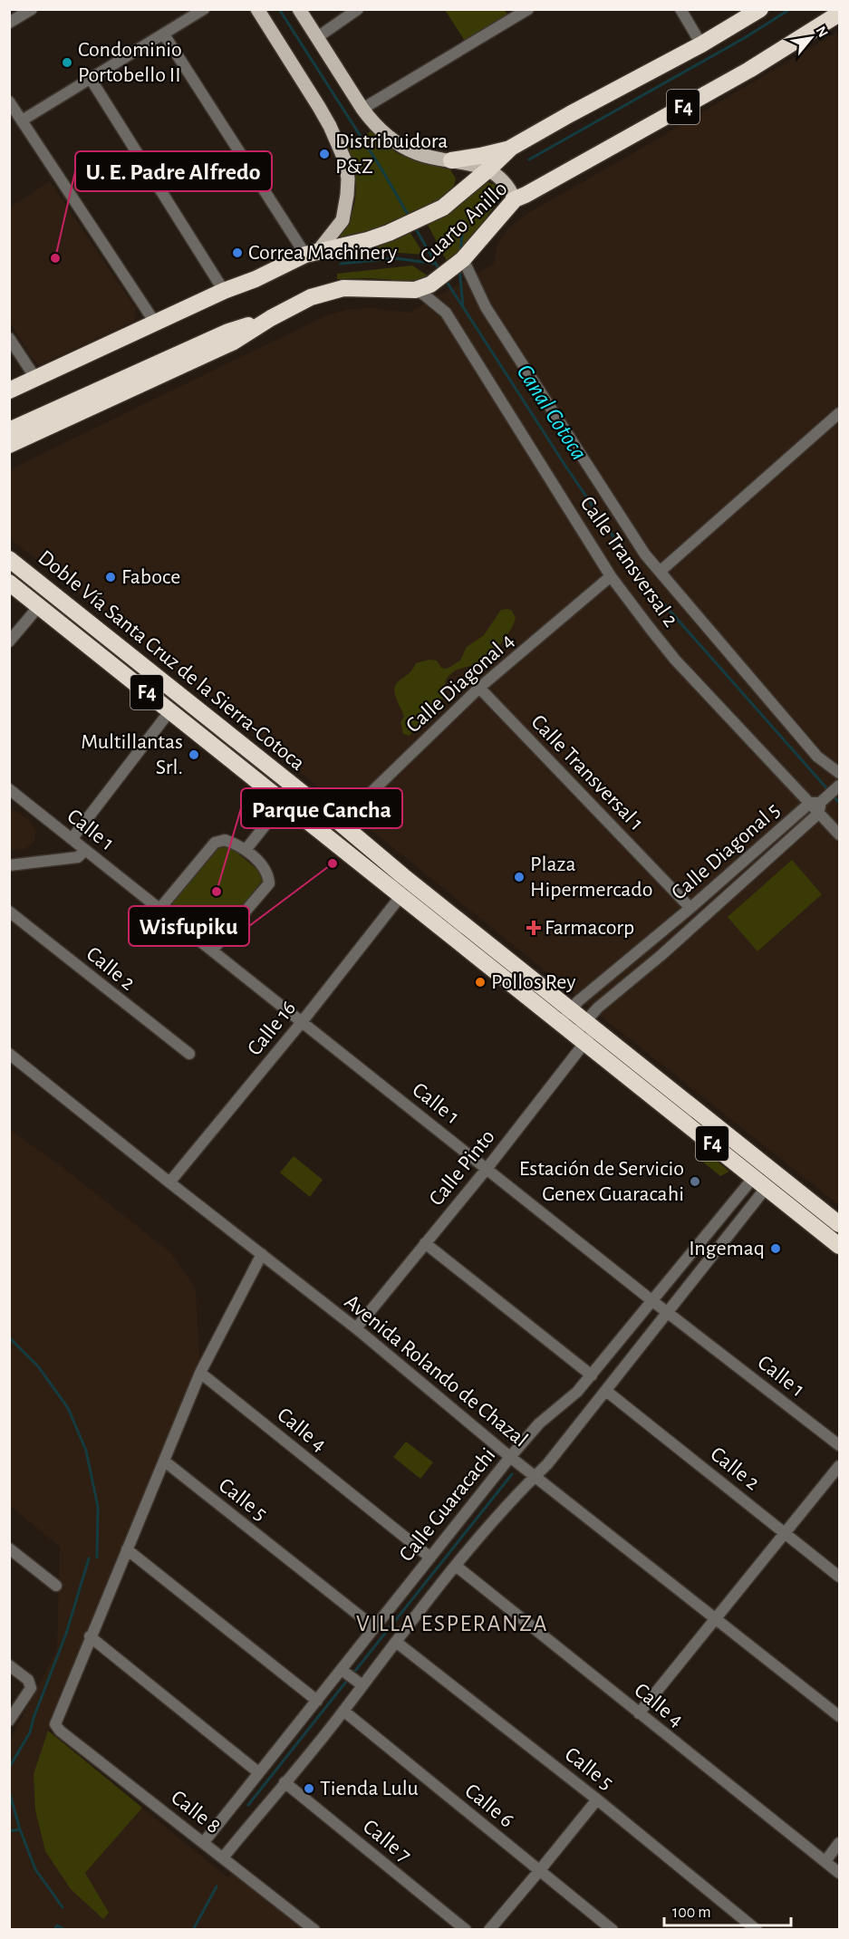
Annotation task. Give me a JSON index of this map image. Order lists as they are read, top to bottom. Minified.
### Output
{"streets":{"highway":["F4","Cuarto Anillo","Doble Vía Santa Cruz de la Sierra-Cotoca"],"street":["Calle Transversal 2","Calle Diagonal 4","Calle Transversal 1","Calle 1","Calle Diagonal 5","Calle 2","Calle 16","Calle Pinto","Avenida Rolando de Chazal","Calle 4","Calle 5","Calle Guaracachi","Calle 6","Calle 8","Calle 7"]},"crossings":[["Cuarto Anillo","Calle Transversal 2"],["Calle Transversal 2","Calle Diagonal 4"],["Calle Transversal 2","Calle Diagonal 5"],["Doble Vía Santa Cruz de la Sierra-Cotoca","Calle Diagonal 4"],["Doble Vía Santa Cruz de la Sierra-Cotoca","Calle Diagonal 5"],["Doble Vía Santa Cruz de la Sierra-Cotoca","Calle 16"],["Doble Vía Santa Cruz de la Sierra-Cotoca","Calle Pinto"],["Doble Vía Santa Cruz de la Sierra-Cotoca","Calle Guaracachi"],["Calle Diagonal 4","Calle Transversal 1"],["Calle Transversal 1","Calle Diagonal 5"],["Calle 1","Calle 16"],["Calle 1","Calle Pinto"],["Calle 1","Calle Guaracachi"],["Calle Diagonal 5","Calle Pinto"],["Calle 2","Calle Guaracachi"],["Calle 16","Avenida Rolando de Chazal"],["Calle Pinto","Avenida Rolando de Chazal"],["Avenida Rolando de Chazal","Calle Guaracachi"],["Calle 4","Calle Guaracachi"],["Calle 5","Calle Guaracachi"],["Calle Guaracachi","Calle 6"],["Calle Guaracachi","Calle 8"],["Calle Guaracachi","Calle 7"]],"districts":["VILLA ESPERANZA"],"water":["Canal Cotoca"],"places":{"other":["Condominio Portobello II","Distribuidora P&Z","Correa Machinery","U. E. Padre Alfredo","Faboce","Multillantas Srl.","Wisfupiku","Plaza Hipermercado","Parque Cancha","Pollos Rey","Estación de Servicio Genex Guaracahi","Ingemaq","Tienda Lulu"],"health":["Farmacorp"]},"scale_bar":"100 m","north":"top right"}
